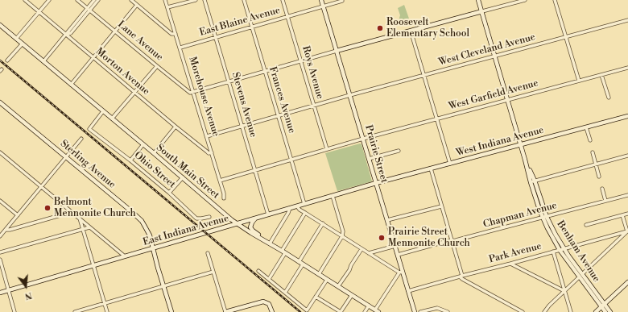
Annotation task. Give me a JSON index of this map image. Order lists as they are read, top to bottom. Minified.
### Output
{"streets":{"main road":["West Indiana Avenue","Prairie Street","Sterling Avenue","South Main Street","East Indiana Avenue","Benham Avenue"],"street":["East Blaine Avenue","Lane Avenue","West Cleveland Avenue","Morton Avenue","Roys Avenue","West Garfield Avenue","Morehouse Avenue","Frances Avenue","Stevens Avenue","Ohio Street","Chapman Avenue","Park Avenue"]},"crossings":[["East Blaine Avenue","Roys Avenue"],["East Blaine Avenue","Morehouse Avenue"],["East Blaine Avenue","Frances Avenue"],["East Blaine Avenue","Stevens Avenue"],["East Blaine Avenue","Prairie Street"],["Lane Avenue","Morehouse Avenue"],["West Cleveland Avenue","Roys Avenue"],["West Cleveland Avenue","Morehouse Avenue"],["West Cleveland Avenue","Frances Avenue"],["West Cleveland Avenue","Stevens Avenue"],["West Cleveland Avenue","Prairie Street"],["West Cleveland Avenue","Benham Avenue"],["Morton Avenue","Morehouse Avenue"],["Roys Avenue","West Garfield Avenue"],["West Garfield Avenue","Morehouse Avenue"],["West Garfield Avenue","Frances Avenue"],["West Garfield Avenue","Stevens Avenue"],["West Garfield Avenue","Prairie Street"],["West Garfield Avenue","Benham Avenue"],["Frances Avenue","East Indiana Avenue"],["Stevens Avenue","East Indiana Avenue"],["West Indiana Avenue","Prairie Street"],["West Indiana Avenue","East Indiana Avenue"],["West Indiana Avenue","Benham Avenue"],["Prairie Street","Chapman Avenue"],["Prairie Street","East Indiana Avenue"],["Prairie Street","Park Avenue"],["Sterling Avenue","East Indiana Avenue"],["Ohio Street","South Main Street"],["South Main Street","East Indiana Avenue"],["Chapman Avenue","Benham Avenue"],["Benham Avenue","Park Avenue"]],"places":["Roosevelt Elementary School","Belmont Mennonite Church","Prairie Street Mennonite Church"],"north":"bottom"}
